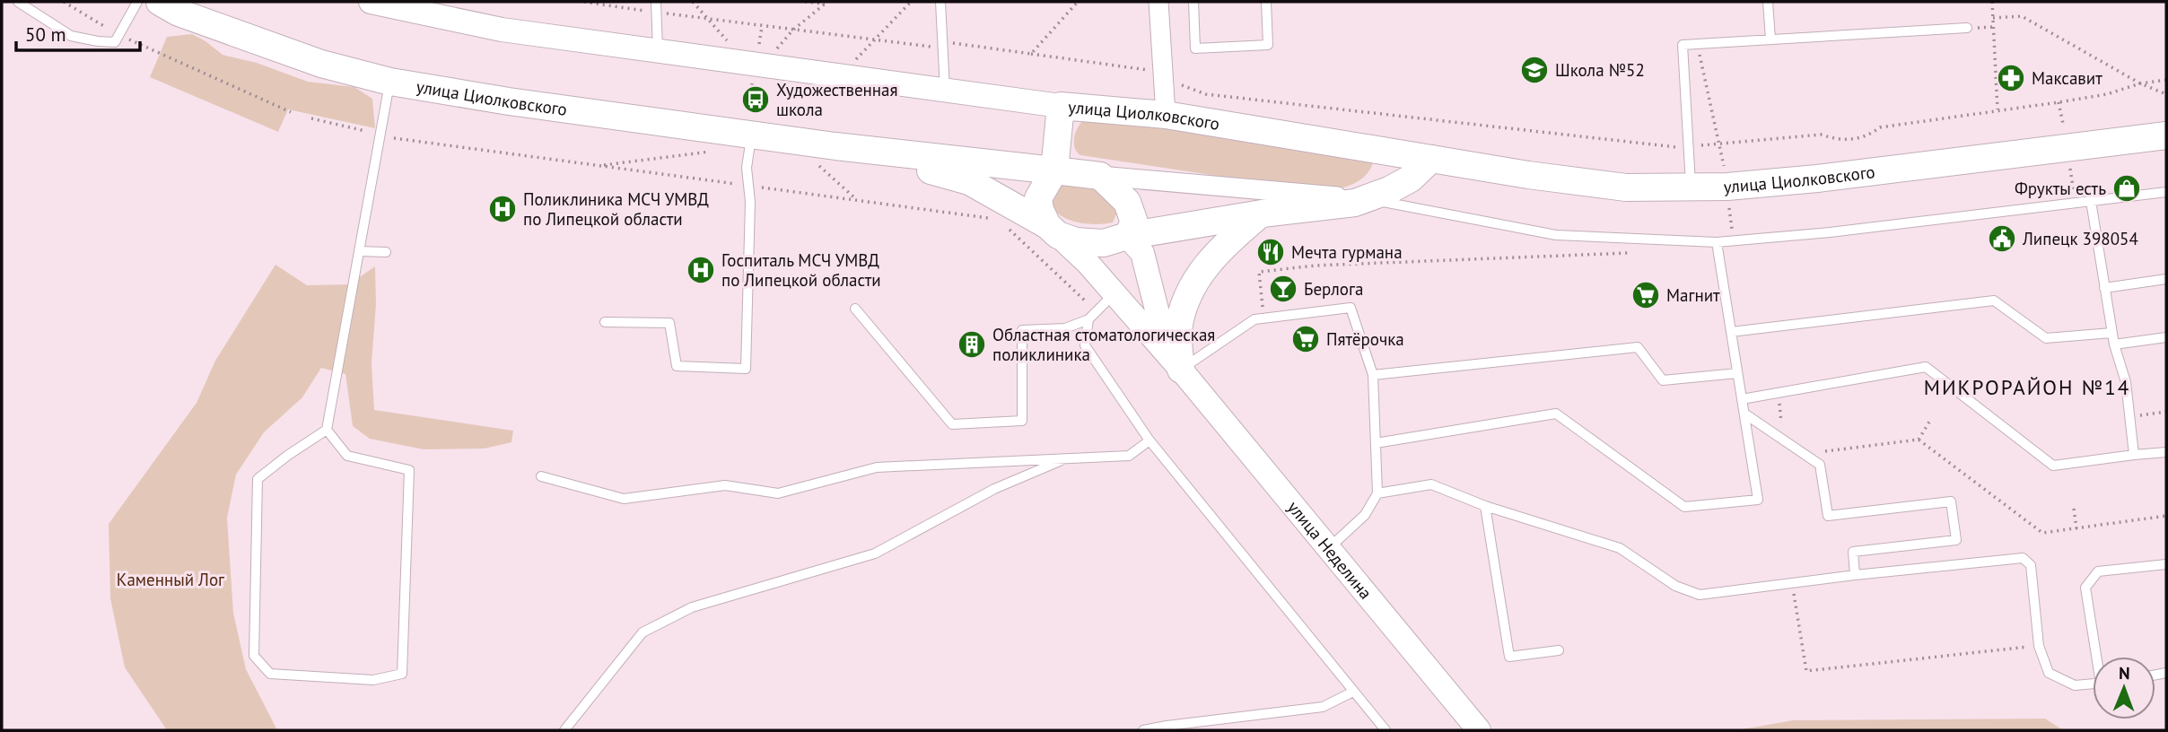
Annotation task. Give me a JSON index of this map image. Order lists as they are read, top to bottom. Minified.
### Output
{"streets":{"main road":["улица Циолковского"],"street":["улица Неделина"]},"crossings":[["улица Циолковского","улица Неделина"]],"districts":["МИКРОРАЙОН №14"],"parks":["Каменный Лог"],"places":{"school or university":["Школа №52"],"pharmacy":["Максавит"],"bus stop":["Художественная школа"],"shop":["Фрукты есть"],"hospital":["Поликлиника МСЧ УМВД по Липецкой области","Госпиталь МСЧ УМВД по Липецкой области"],"public building":["Липецк 398054"],"restaurant":["Мечта гурмана"],"bar":["Берлога"],"supermarket":["Магнит","Пятёрочка"],"building":["Областная стоматологическая поликлиника"]},"scale_bar":"50 m","north":"top"}
